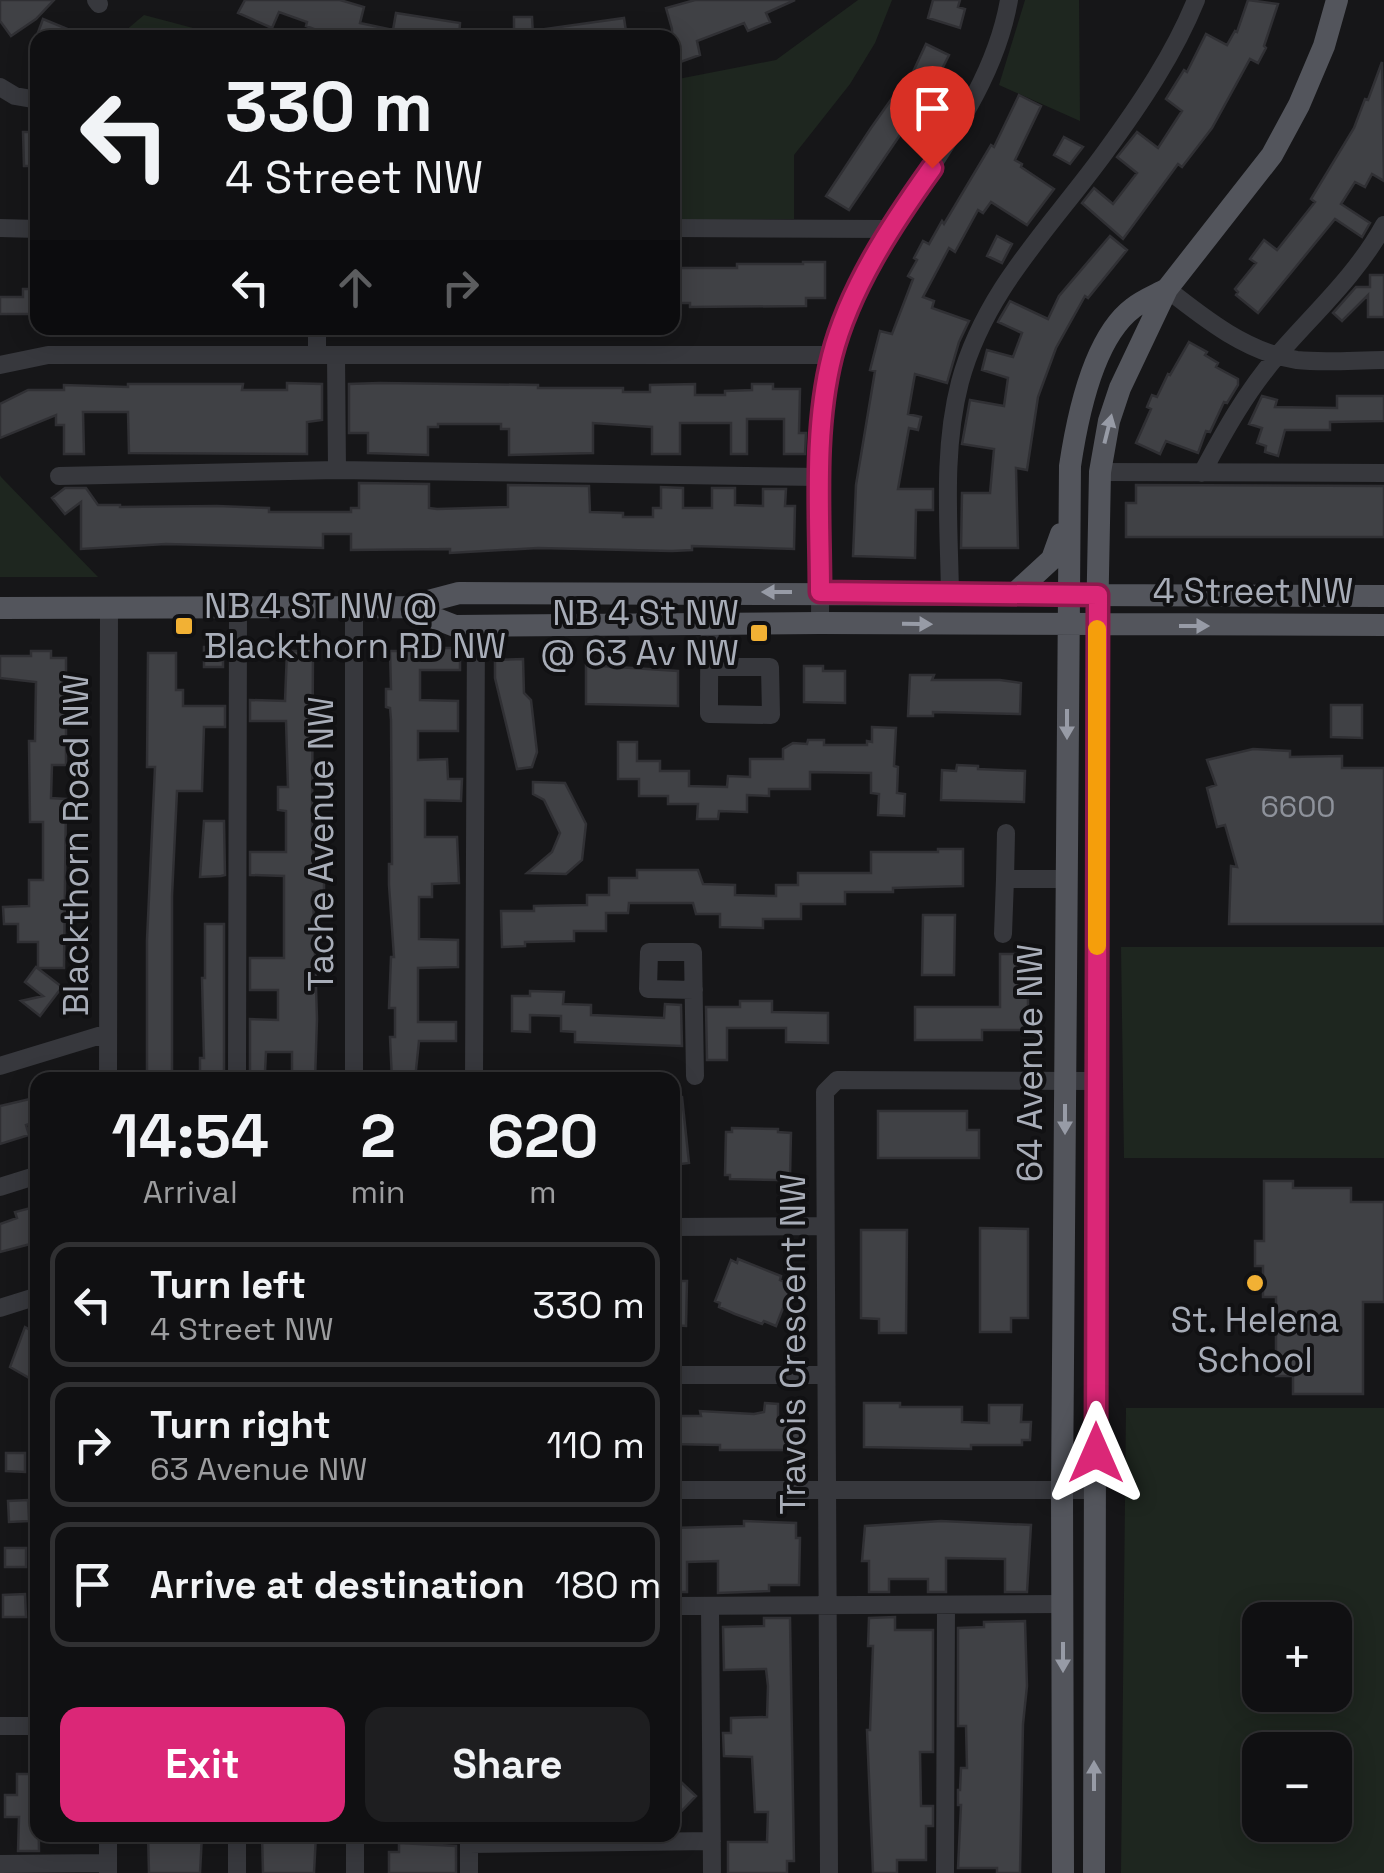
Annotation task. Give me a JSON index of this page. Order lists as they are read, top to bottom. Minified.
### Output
{"streets":{"main road":["4 Street NW","64 Avenue NW"],"street":["Tache Avenue NW","Blackthorn Road NW","Travois Crescent NW"]},"crossings":[["4 Street NW","Tache Avenue NW"],["4 Street NW","Blackthorn Road NW"],["4 Street NW","64 Avenue NW"],["64 Avenue NW","Travois Crescent NW"]],"places":{"transit":["NB 4 ST NW @ Blackthorn RD NW","NB 4 St NW @ 63 Av NW"],"other":["St. Helena School"]},"house_numbers":["6600"],"page":{"turn":["330 m","4 Street NW"],"eta":["14:54","Arrival","2","min","620","m"],"list":[{"name":"Turn left","note":"4 Street NW","value":"330 m"},{"name":"Turn right","note":"63 Avenue NW","value":"110 m"},{"name":"Arrive at destination","value":"180 m"}],"map_buttons":["+","−"],"buttons":["Exit","Share"]}}
